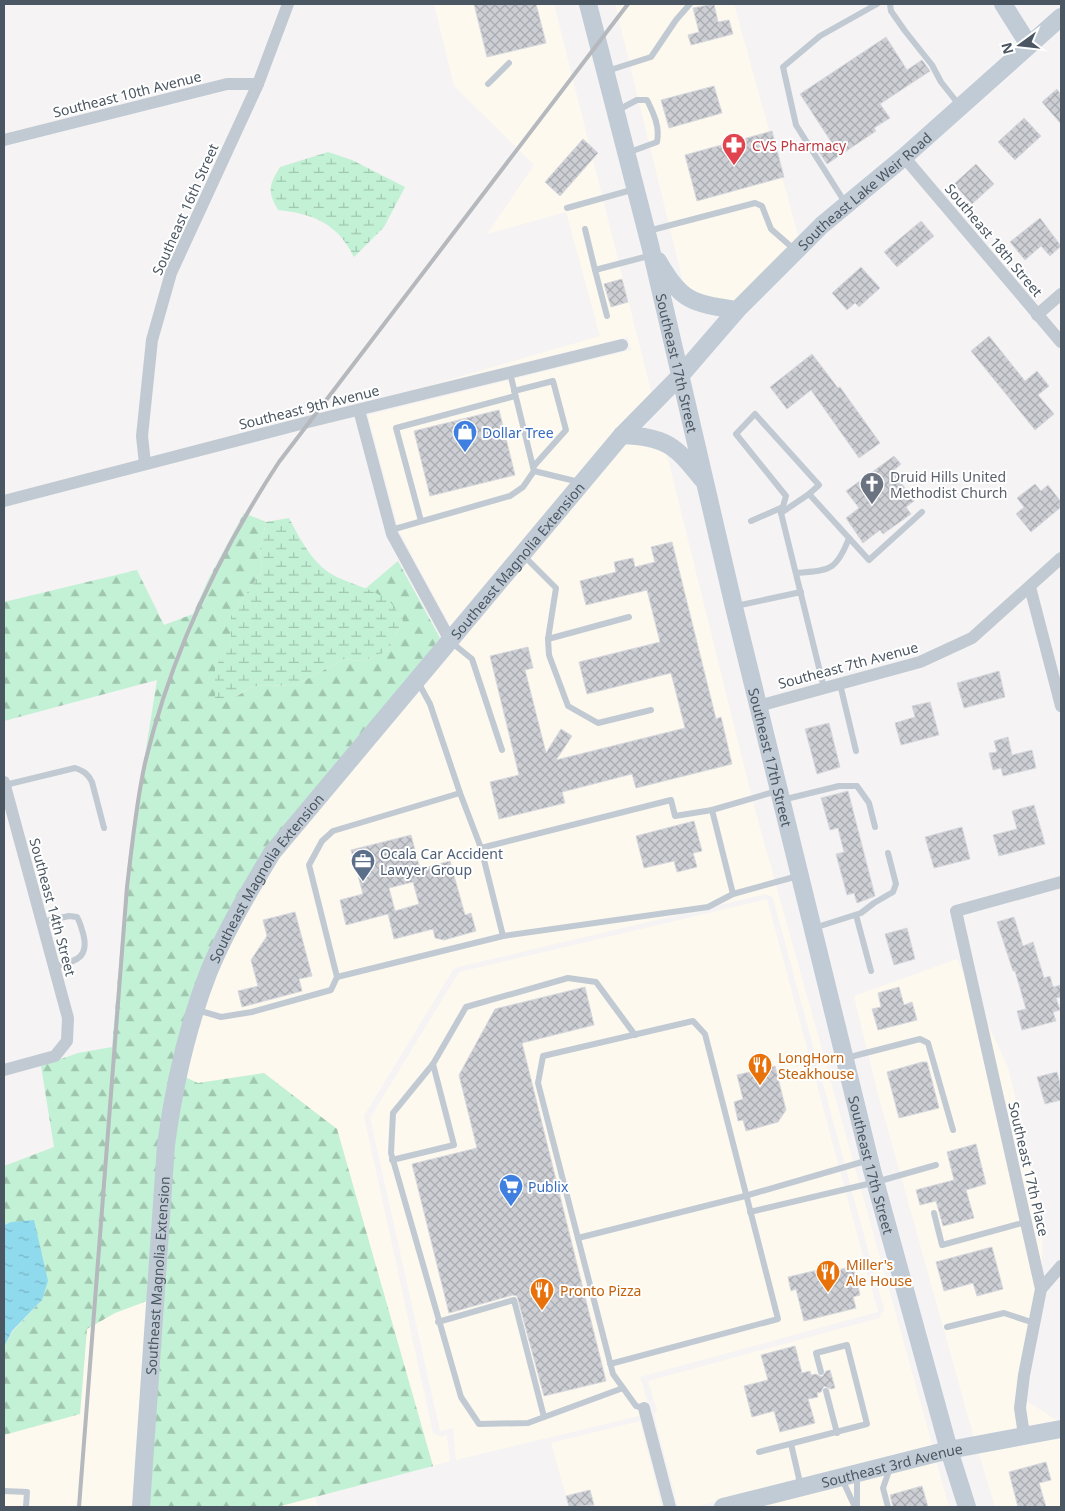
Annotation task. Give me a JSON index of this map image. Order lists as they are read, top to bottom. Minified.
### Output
{"streets":{"main road":["Southeast Lake Weir Road","Southeast 17th Street","Southeast Magnolia Extension","Southeast 3rd Avenue"],"street":["Southeast 10th Avenue","Southeast 16th Street","Southeast 18th Street","Southeast 9th Avenue","Southeast 7th Avenue","Southeast 14th Street","Southeast 17th Place"]},"crossings":[["Southeast 10th Avenue","Southeast 16th Street"],["Southeast Lake Weir Road","Southeast 18th Street"],["Southeast Lake Weir Road","Southeast 17th Street"],["Southeast Lake Weir Road","Southeast Magnolia Extension"],["Southeast 16th Street","Southeast 9th Avenue"],["Southeast 17th Street","Southeast Magnolia Extension"],["Southeast 17th Street","Southeast 7th Avenue"],["Southeast 17th Street","Southeast 3rd Avenue"],["Southeast 17th Place","Southeast 3rd Avenue"]],"places":{"pharmacy":["CVS Pharmacy"],"shop":["Dollar Tree"],"church":["Druid Hills United Methodist Church"],"office":["Ocala Car Accident Lawyer Group"],"restaurant":["LongHorn Steakhouse","Miller's Ale House","Pronto Pizza"],"supermarket":["Publix"]},"north":"left"}
